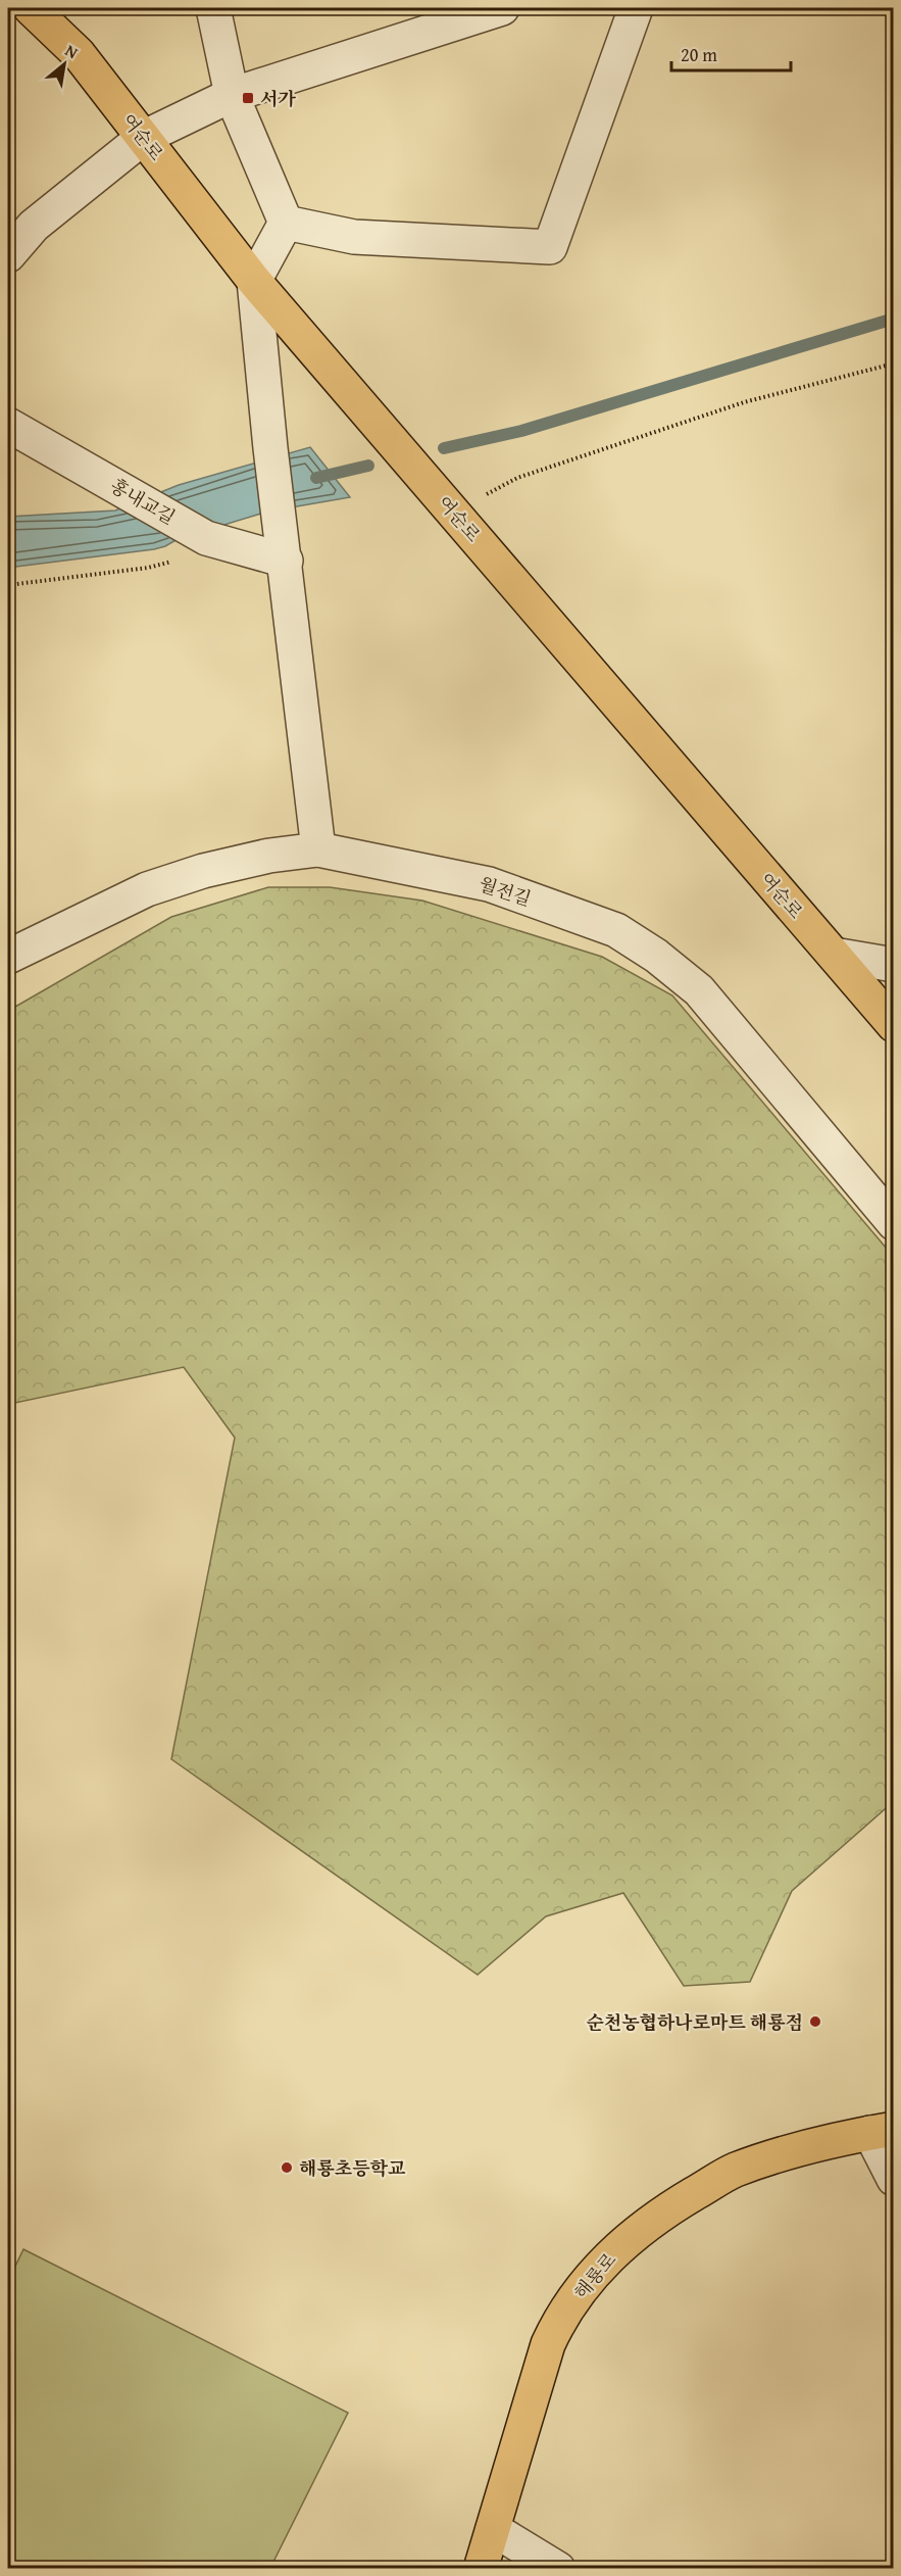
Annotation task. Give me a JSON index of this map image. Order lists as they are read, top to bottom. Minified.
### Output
{"streets":{"main road":["여순로","해룡로"],"street":["홍내교길","월전길"]},"places":{"transit":["서가"],"other":["순천농협하나로마트 해룡점","해룡초등학교"]},"scale_bar":"20 m","north":"top right"}
